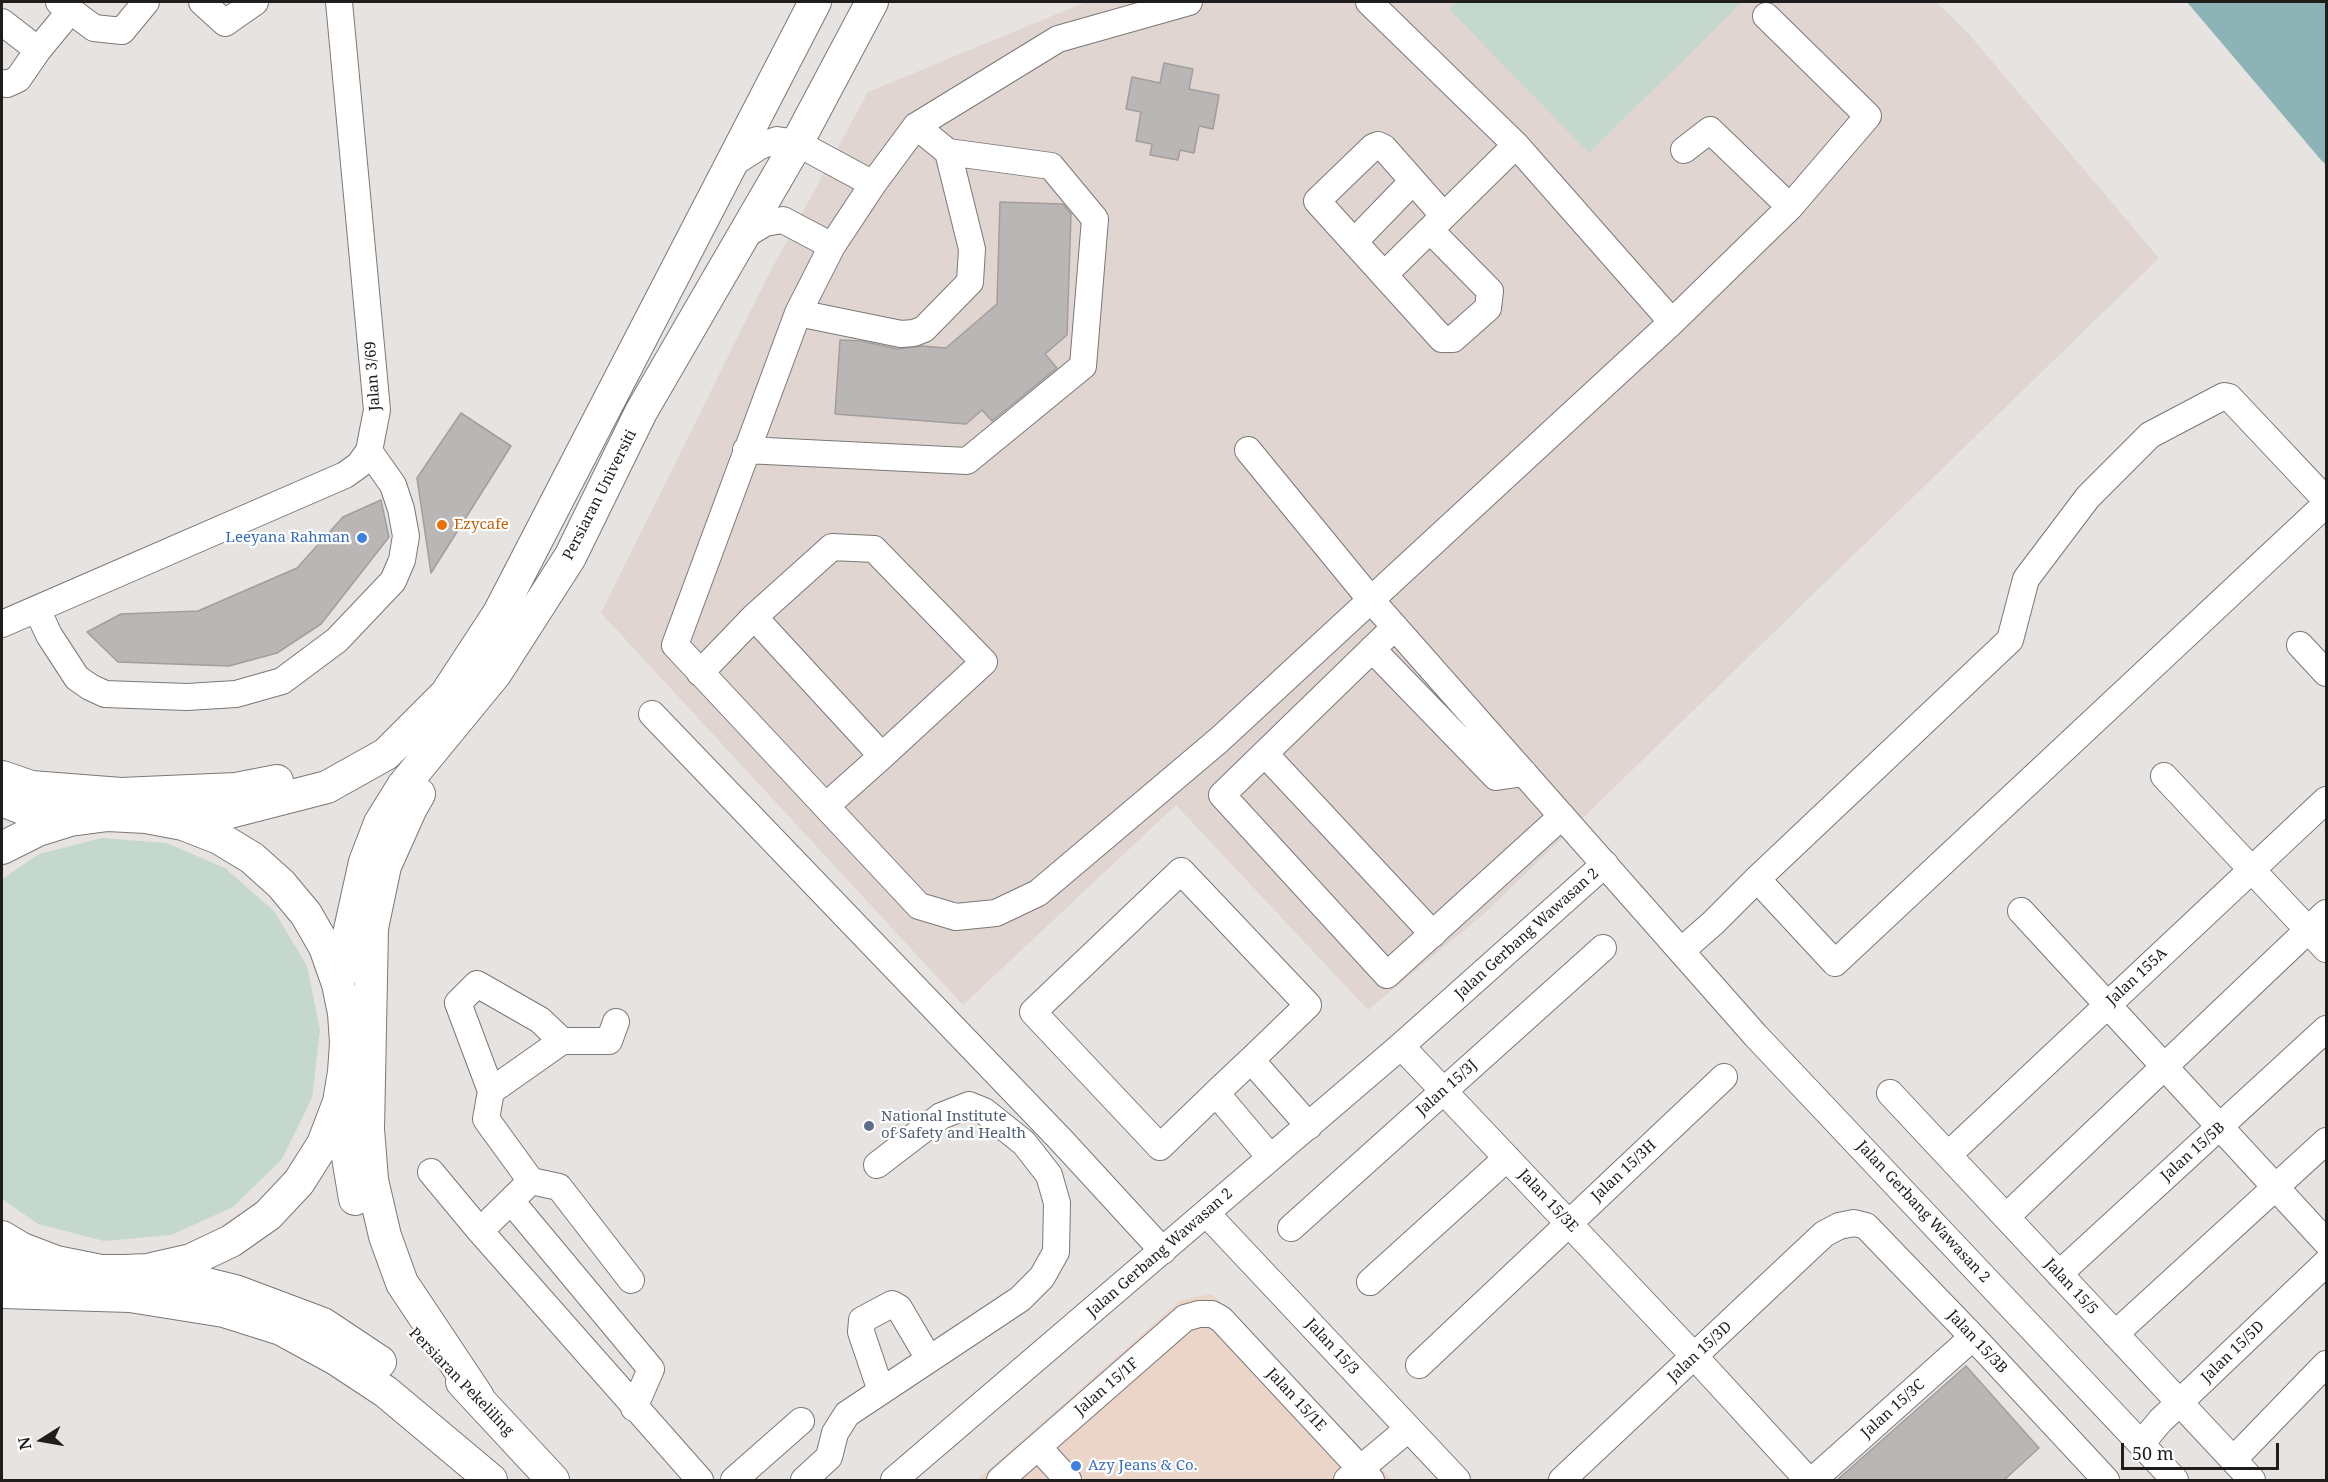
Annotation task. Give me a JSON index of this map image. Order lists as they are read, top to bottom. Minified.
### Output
{"streets":{"main road":["Persiaran Universiti","Persiaran Pekeliling"],"street":["Jalan 3/69","Jalan Gerbang Wawasan 2","Jalan 155A","Jalan 15/3J","Jalan 15/5B","Jalan 15/3H","Jalan 15/3E","Jalan 15/5","Jalan 15/3B","Jalan 15/3","Jalan 15/3D","Jalan 15/5D","Jalan 15/1F","Jalan 15/1E","Jalan 15/3C"]},"crossings":[["Jalan Gerbang Wawasan 2","Jalan 15/3E"],["Jalan Gerbang Wawasan 2","Jalan 15/3"],["Jalan Gerbang Wawasan 2","Jalan 15/5D"],["Jalan 155A","Jalan 15/5"],["Jalan 15/3J","Jalan 15/3E"],["Jalan 15/5B","Jalan 15/5"],["Jalan 15/3H","Jalan 15/3E"],["Jalan 15/3E","Jalan 15/3D"],["Jalan 15/3E","Jalan 15/3C"],["Jalan 15/5","Jalan 15/5D"],["Jalan 15/3B","Jalan 15/3D"],["Jalan 15/3B","Jalan 15/3C"],["Jalan 15/1F","Jalan 15/1E"]],"places":["Ezycafe","Leeyana Rahman","National Institute of Safety and Health","Azy Jeans & Co."],"scale_bar":"50 m","north":"left"}
